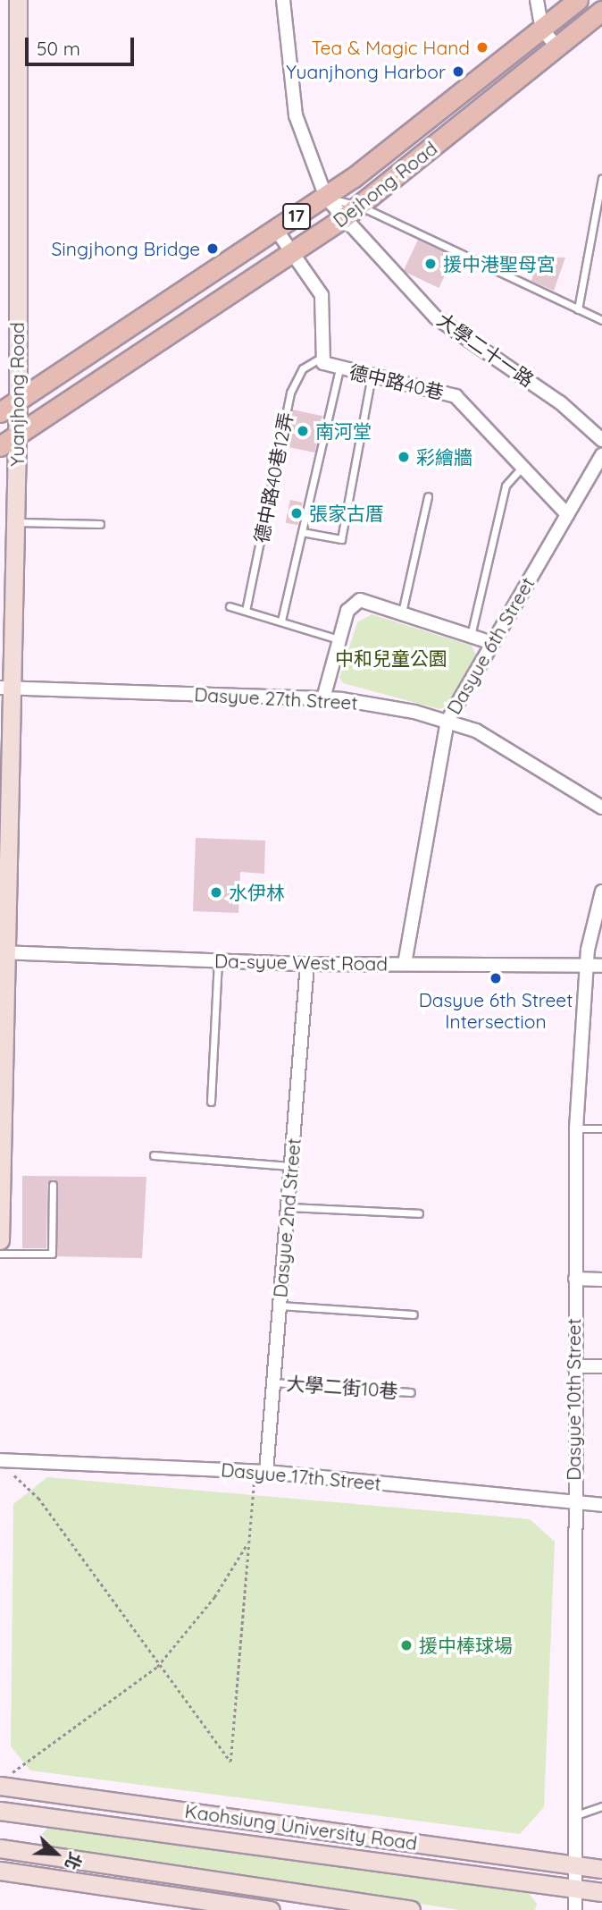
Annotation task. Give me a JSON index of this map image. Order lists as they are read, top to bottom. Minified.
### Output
{"streets":{"main road":["Dejhong Road","17"],"street":["大學二十一路","德中路40巷","Yuanjhong Road","Dasyue 6th Street","Dasyue 27th Street","Da-syue West Road","Dasyue 2nd Street","Dasyue 10th Street","Dasyue 17th Street","Kaohsiung University Road"],"lane":["德中路40巷12弄","大學二街10巷"]},"crossings":[["Dejhong Road","大學二十一路"],["Dejhong Road","Yuanjhong Road"],["德中路40巷","德中路40巷12弄"],["德中路40巷","Dasyue 6th Street"],["Yuanjhong Road","Dasyue 27th Street"],["Yuanjhong Road","Da-syue West Road"],["Dasyue 6th Street","Dasyue 27th Street"],["Dasyue 6th Street","Da-syue West Road"],["Da-syue West Road","Dasyue 2nd Street"],["Da-syue West Road","Dasyue 10th Street"],["Dasyue 2nd Street","大學二街10巷"],["Dasyue 2nd Street","Dasyue 17th Street"],["Dasyue 10th Street","Dasyue 17th Street"],["Dasyue 10th Street","Kaohsiung University Road"]],"parks":["中和兒童公園"],"places":["Tea & Magic Hand","Yuanjhong Harbor","Singjhong Bridge","援中港聖母宮","南河堂","彩繪牆","張家古厝","水伊林","Dasyue 6th Street Intersection","援中棒球場"],"scale_bar":"50 m","north":"bottom right"}
